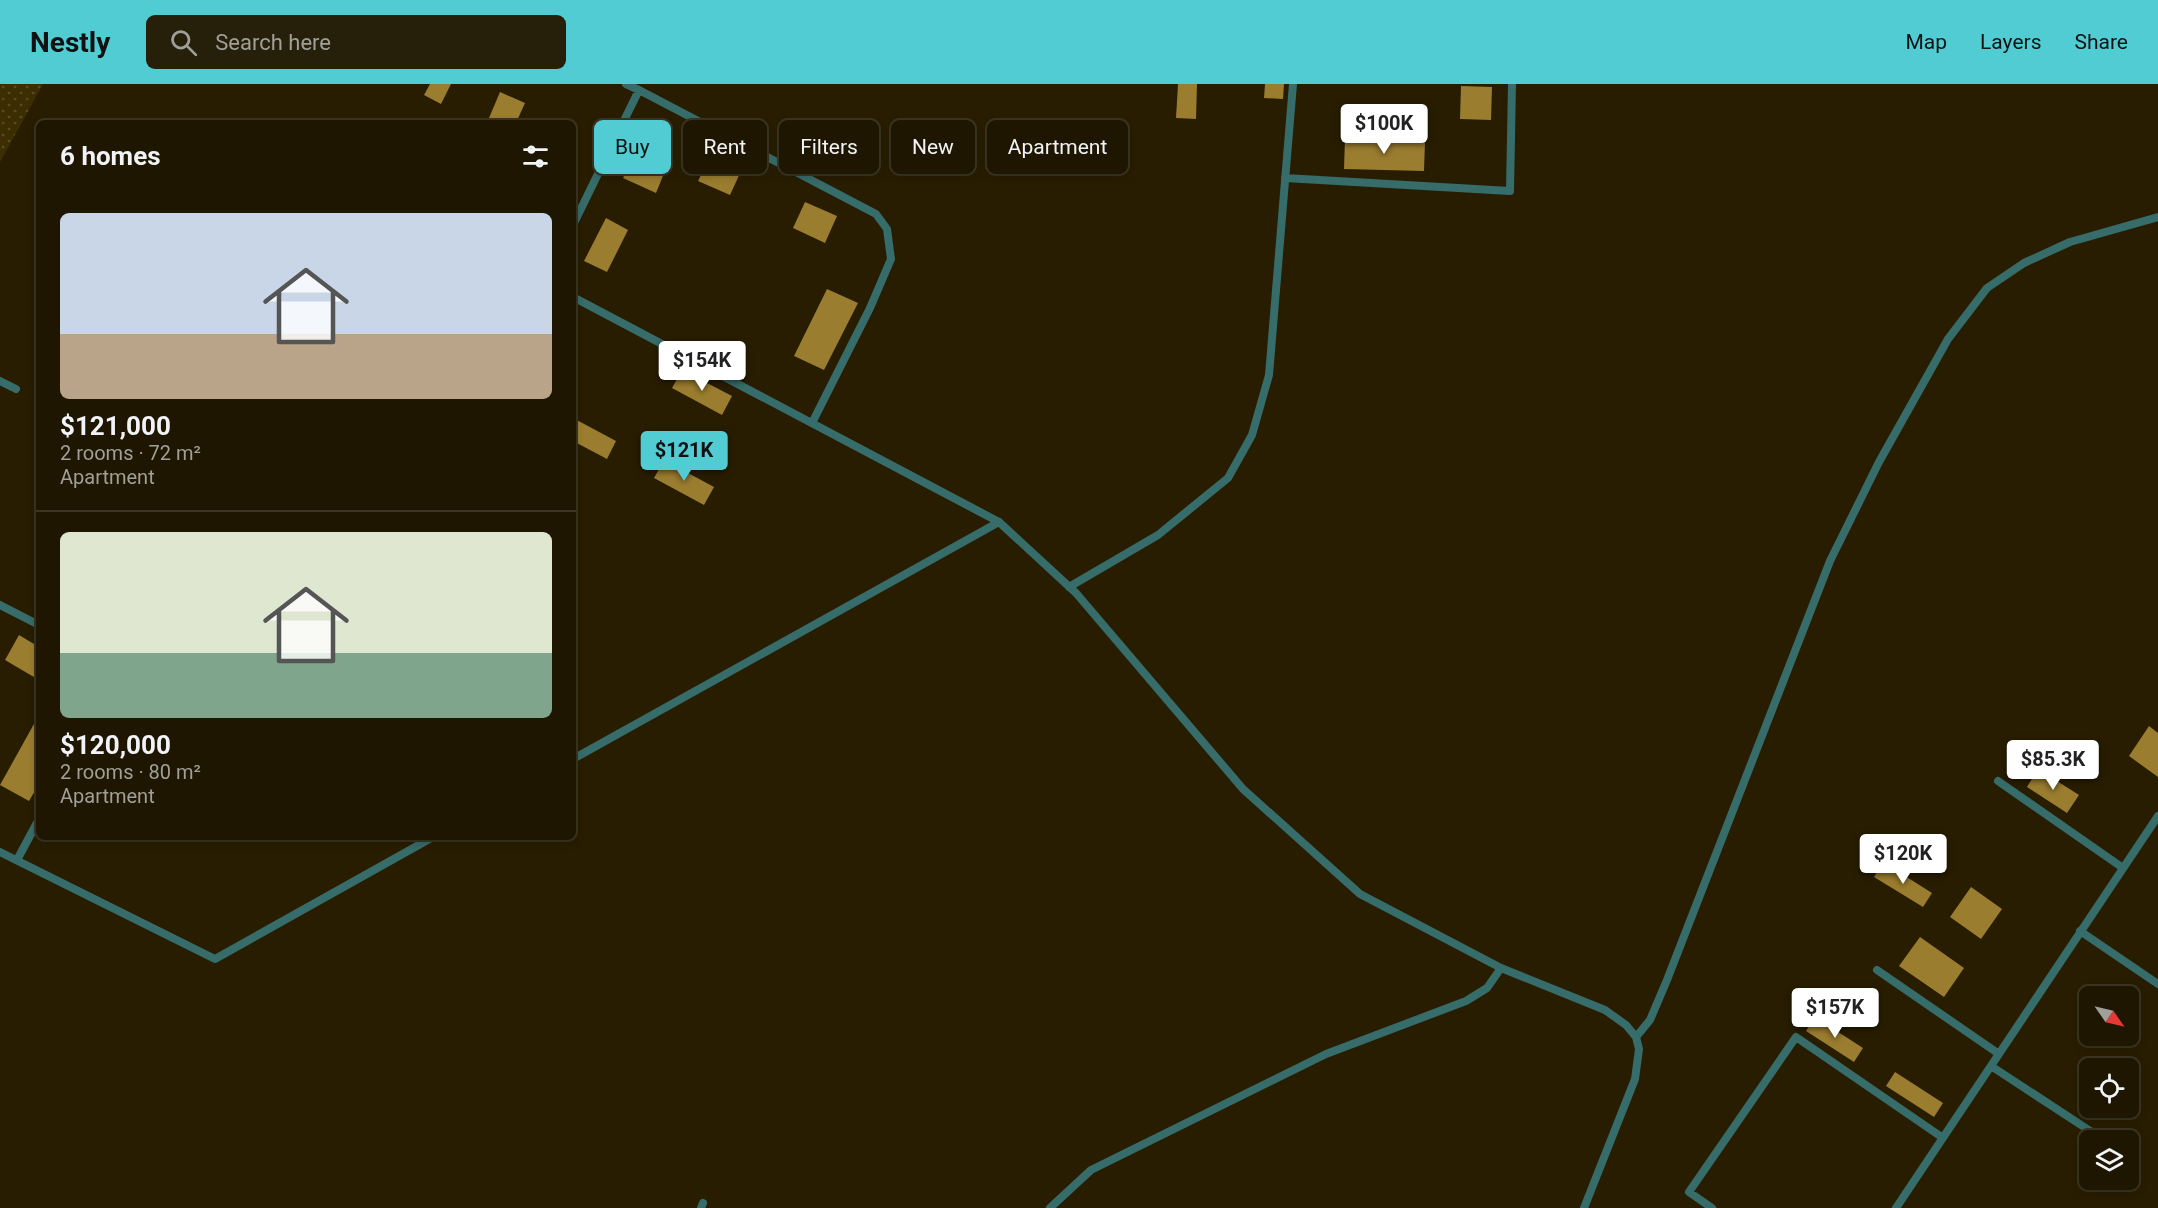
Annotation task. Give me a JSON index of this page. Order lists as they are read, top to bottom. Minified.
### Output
{"north":"bottom right","page":{"header":"Nestly","search":"Search here","nav":["Map","Layers","Share"],"price":["$100K","$154K","$121K","$85.3K","$120K","$157K"],"chip":["Buy","Rent","Filters","New","Apartment"],"heading":"6 homes","list":[{"name":"$121,000","note":"2 rooms · 72 m² · Apartment"},{"name":"$120,000","note":"2 rooms · 80 m² · Apartment"}]}}
